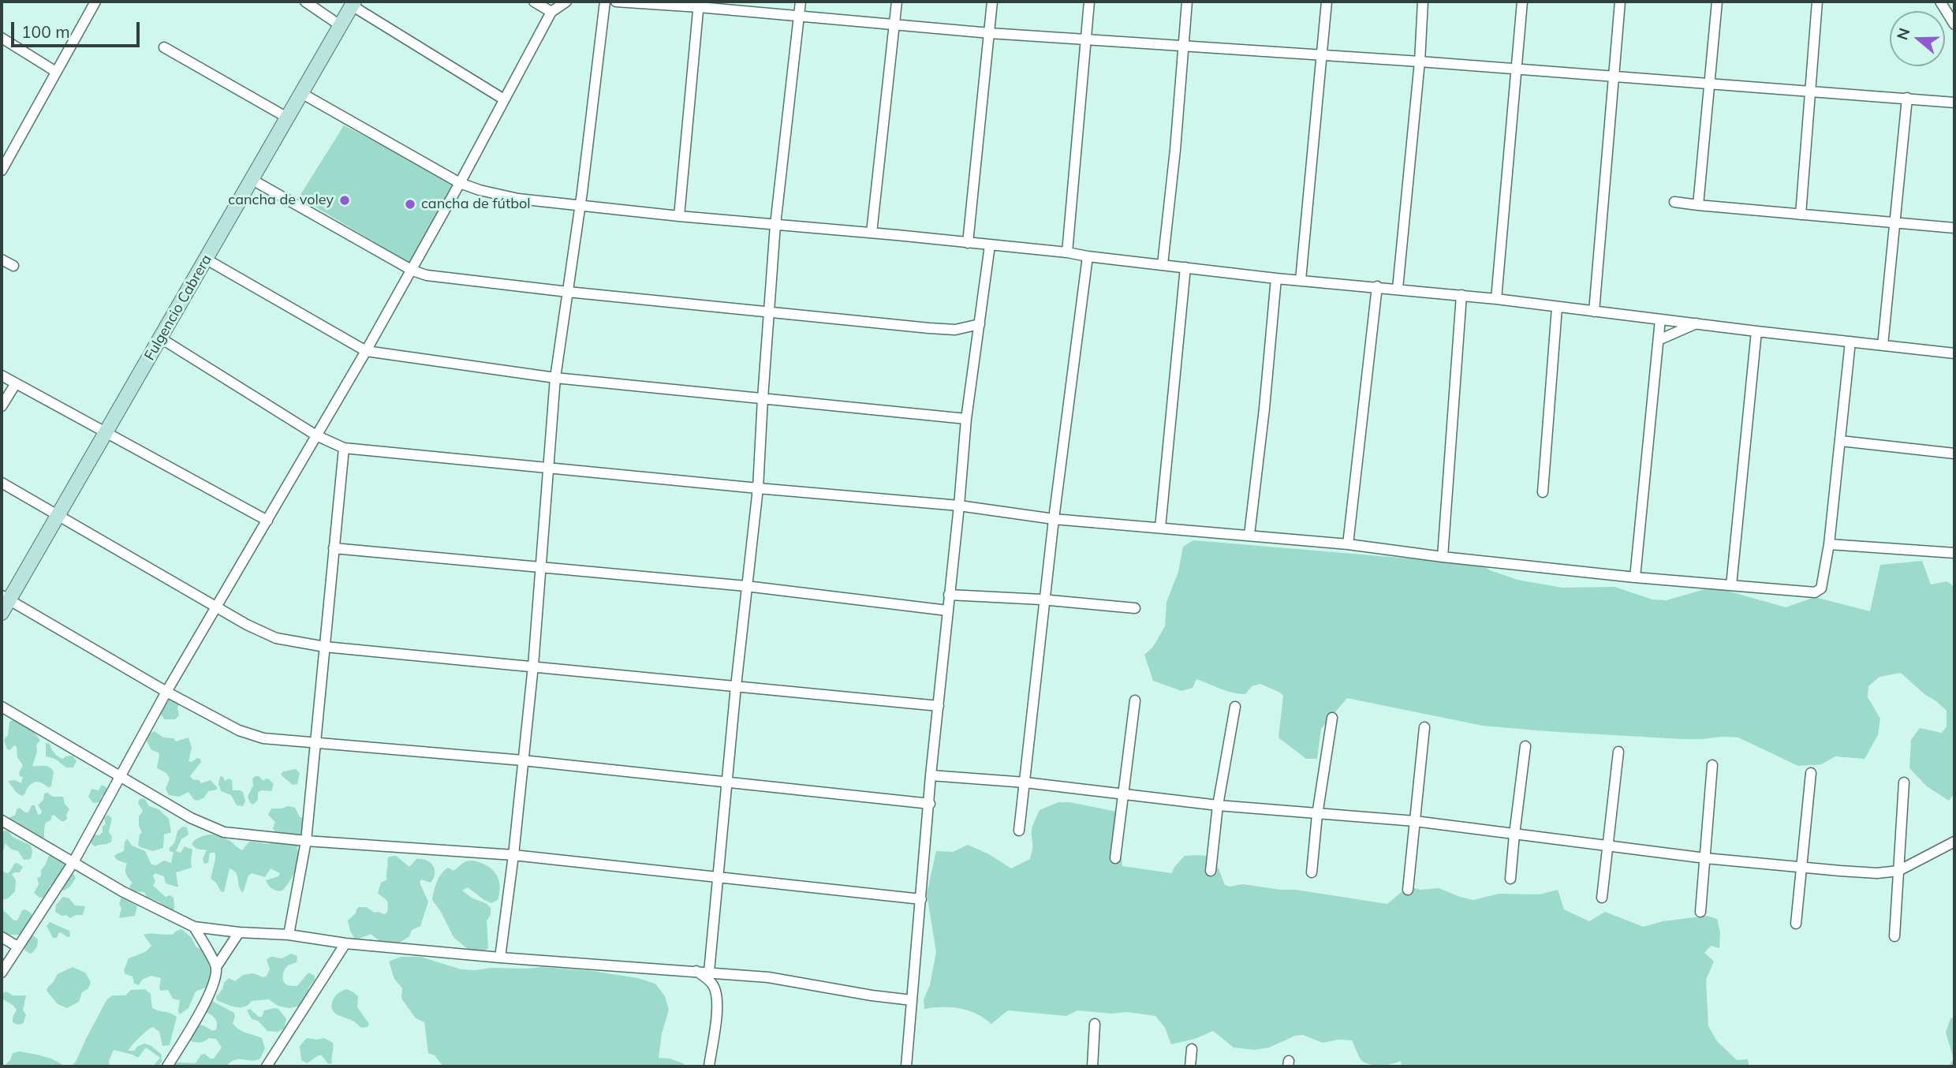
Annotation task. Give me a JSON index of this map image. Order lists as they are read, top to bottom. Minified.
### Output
{"streets":{"main road":["Fulgencio Cabrera"]},"places":["cancha de voley","cancha de fútbol"],"scale_bar":"100 m","north":"left"}
